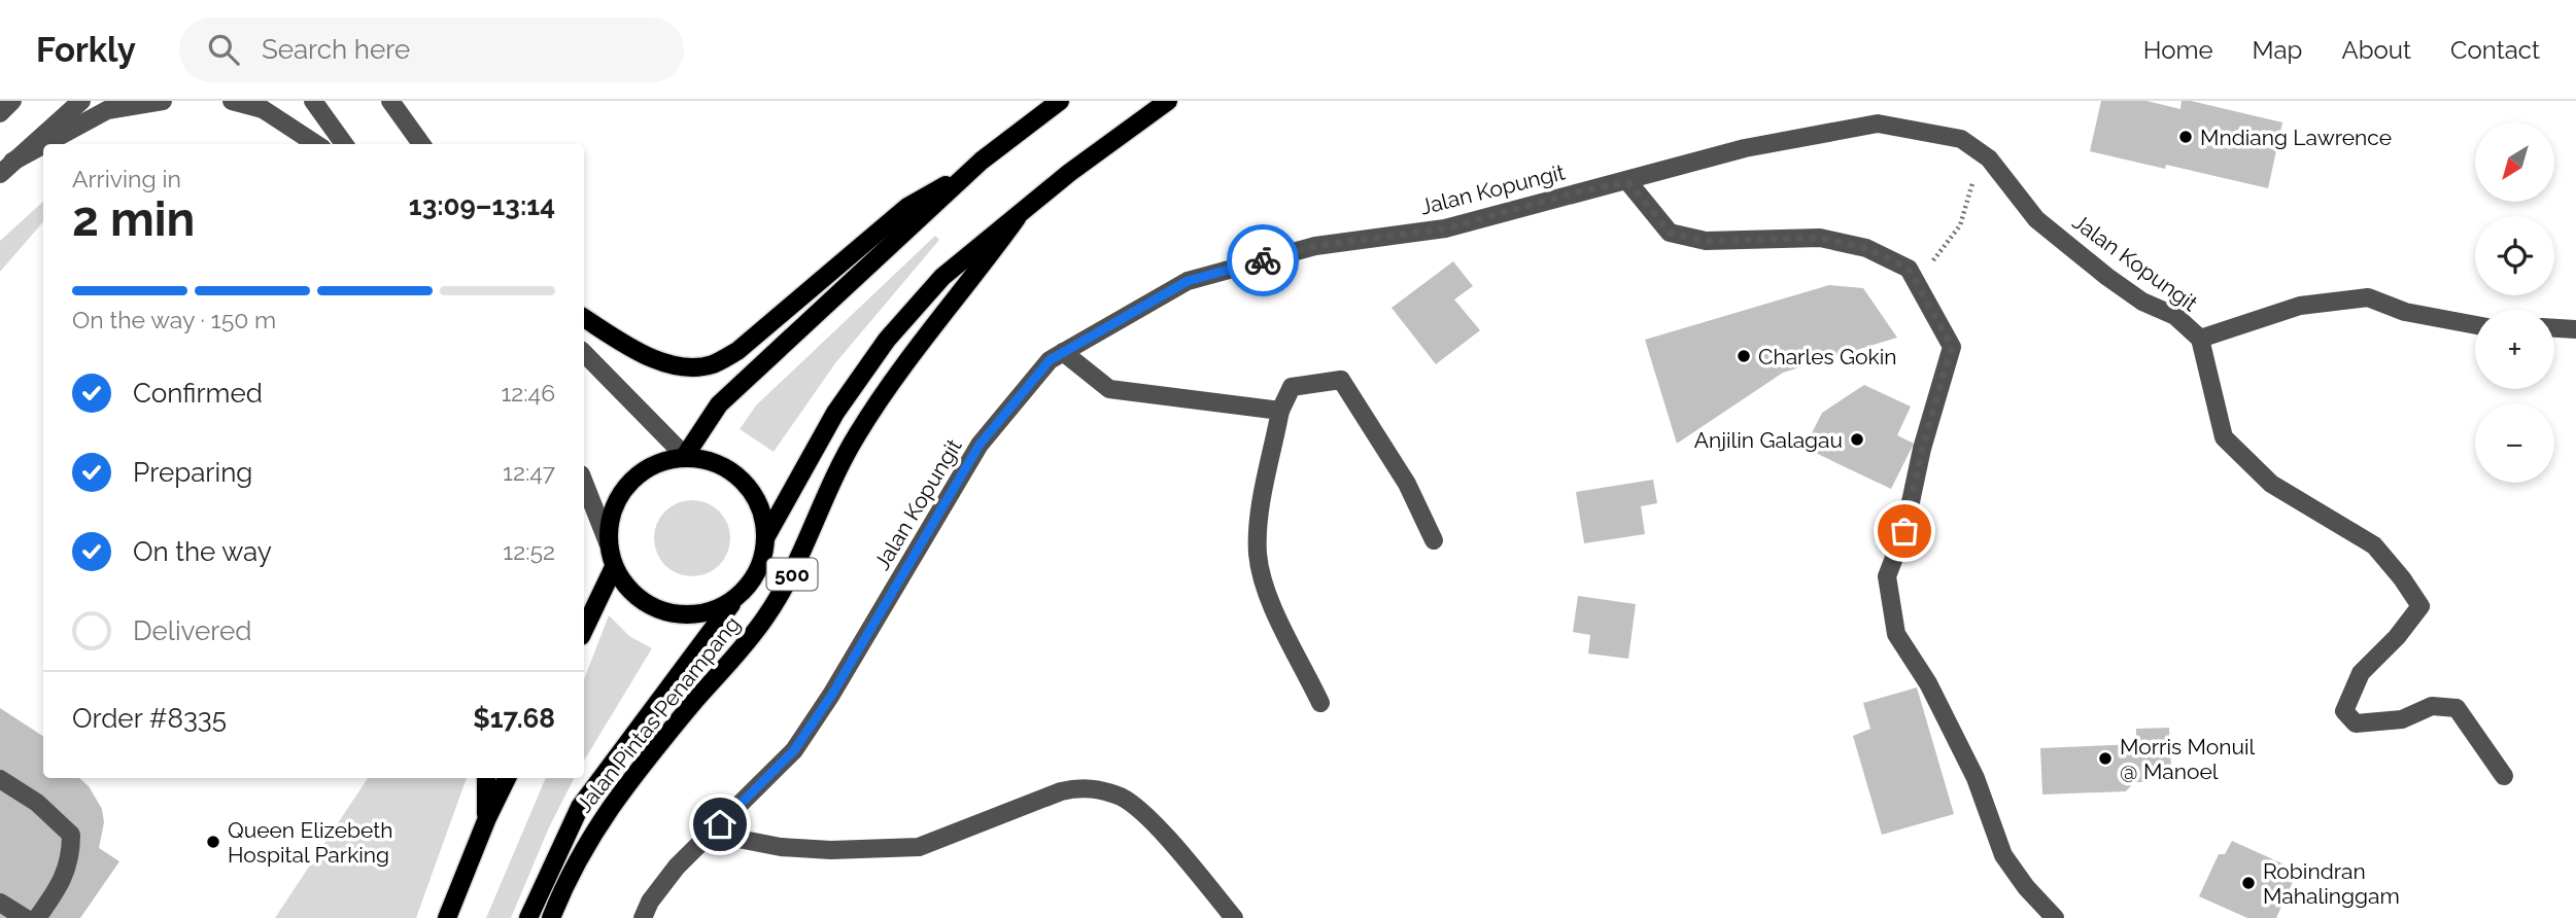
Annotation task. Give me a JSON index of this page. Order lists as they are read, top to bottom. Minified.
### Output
{"streets":{"main road":["500","Jalan Pintas Penampang"],"street":["Jalan Kopungit"]},"crossings":[["500","Jalan Pintas Penampang"]],"places":["Mndiang Lawrence","Charles Gokin","Anjilin Galagau","Morris Monuil @ Manoel","Queen Elizebeth Hospital Parking","Robindran Mahalinggam"],"north":"bottom left","page":{"header":"Forkly","search":"Search here","nav":["Home","Map","About","Contact"],"map_buttons":["+","−"],"heading":["2 min","Arriving in","13:09–13:14"],"panel":["Order #8335","$17.68"],"bar":"On the way · 150 m","list":[["Confirmed","12:46"],["Preparing","12:47"],["On the way","12:52"],"Delivered"]}}
